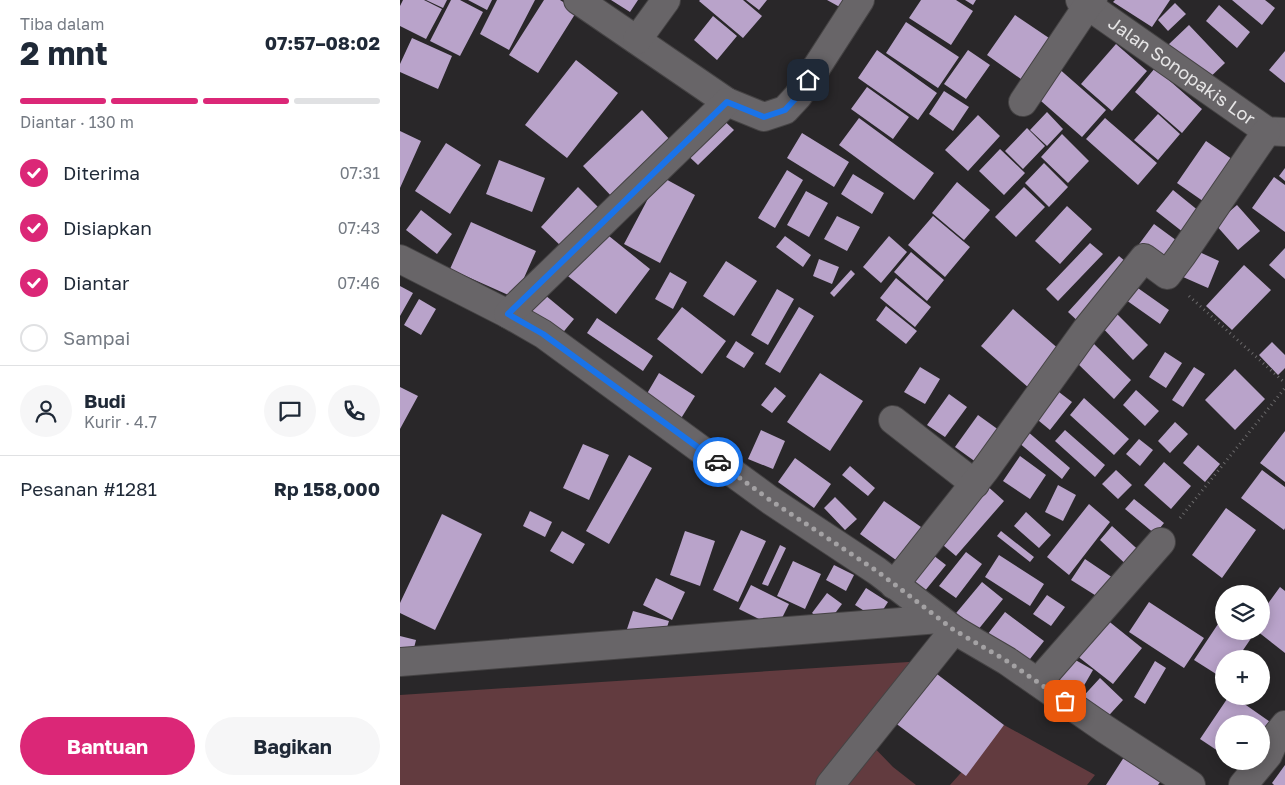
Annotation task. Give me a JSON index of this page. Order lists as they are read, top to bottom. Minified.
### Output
{"streets":{"street":["Jalan Sonopakis Lor"]},"page":{"heading":["2 mnt","Tiba dalam","07:57–08:02"],"panel":["Budi","Kurir · 4.7","Pesanan #1281","Rp 158,000"],"bar":"Diantar · 130 m","list":[["Diterima","07:31"],["Disiapkan","07:43"],["Diantar","07:46"],"Sampai"],"map_buttons":["+","−"],"buttons":["Bantuan","Bagikan"]}}
